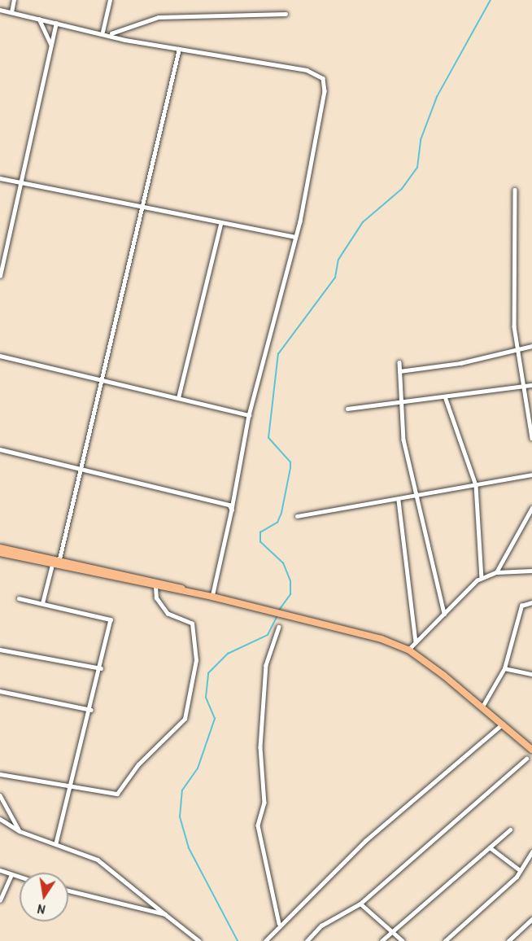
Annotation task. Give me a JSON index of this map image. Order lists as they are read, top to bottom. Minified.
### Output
{"north":"bottom"}
